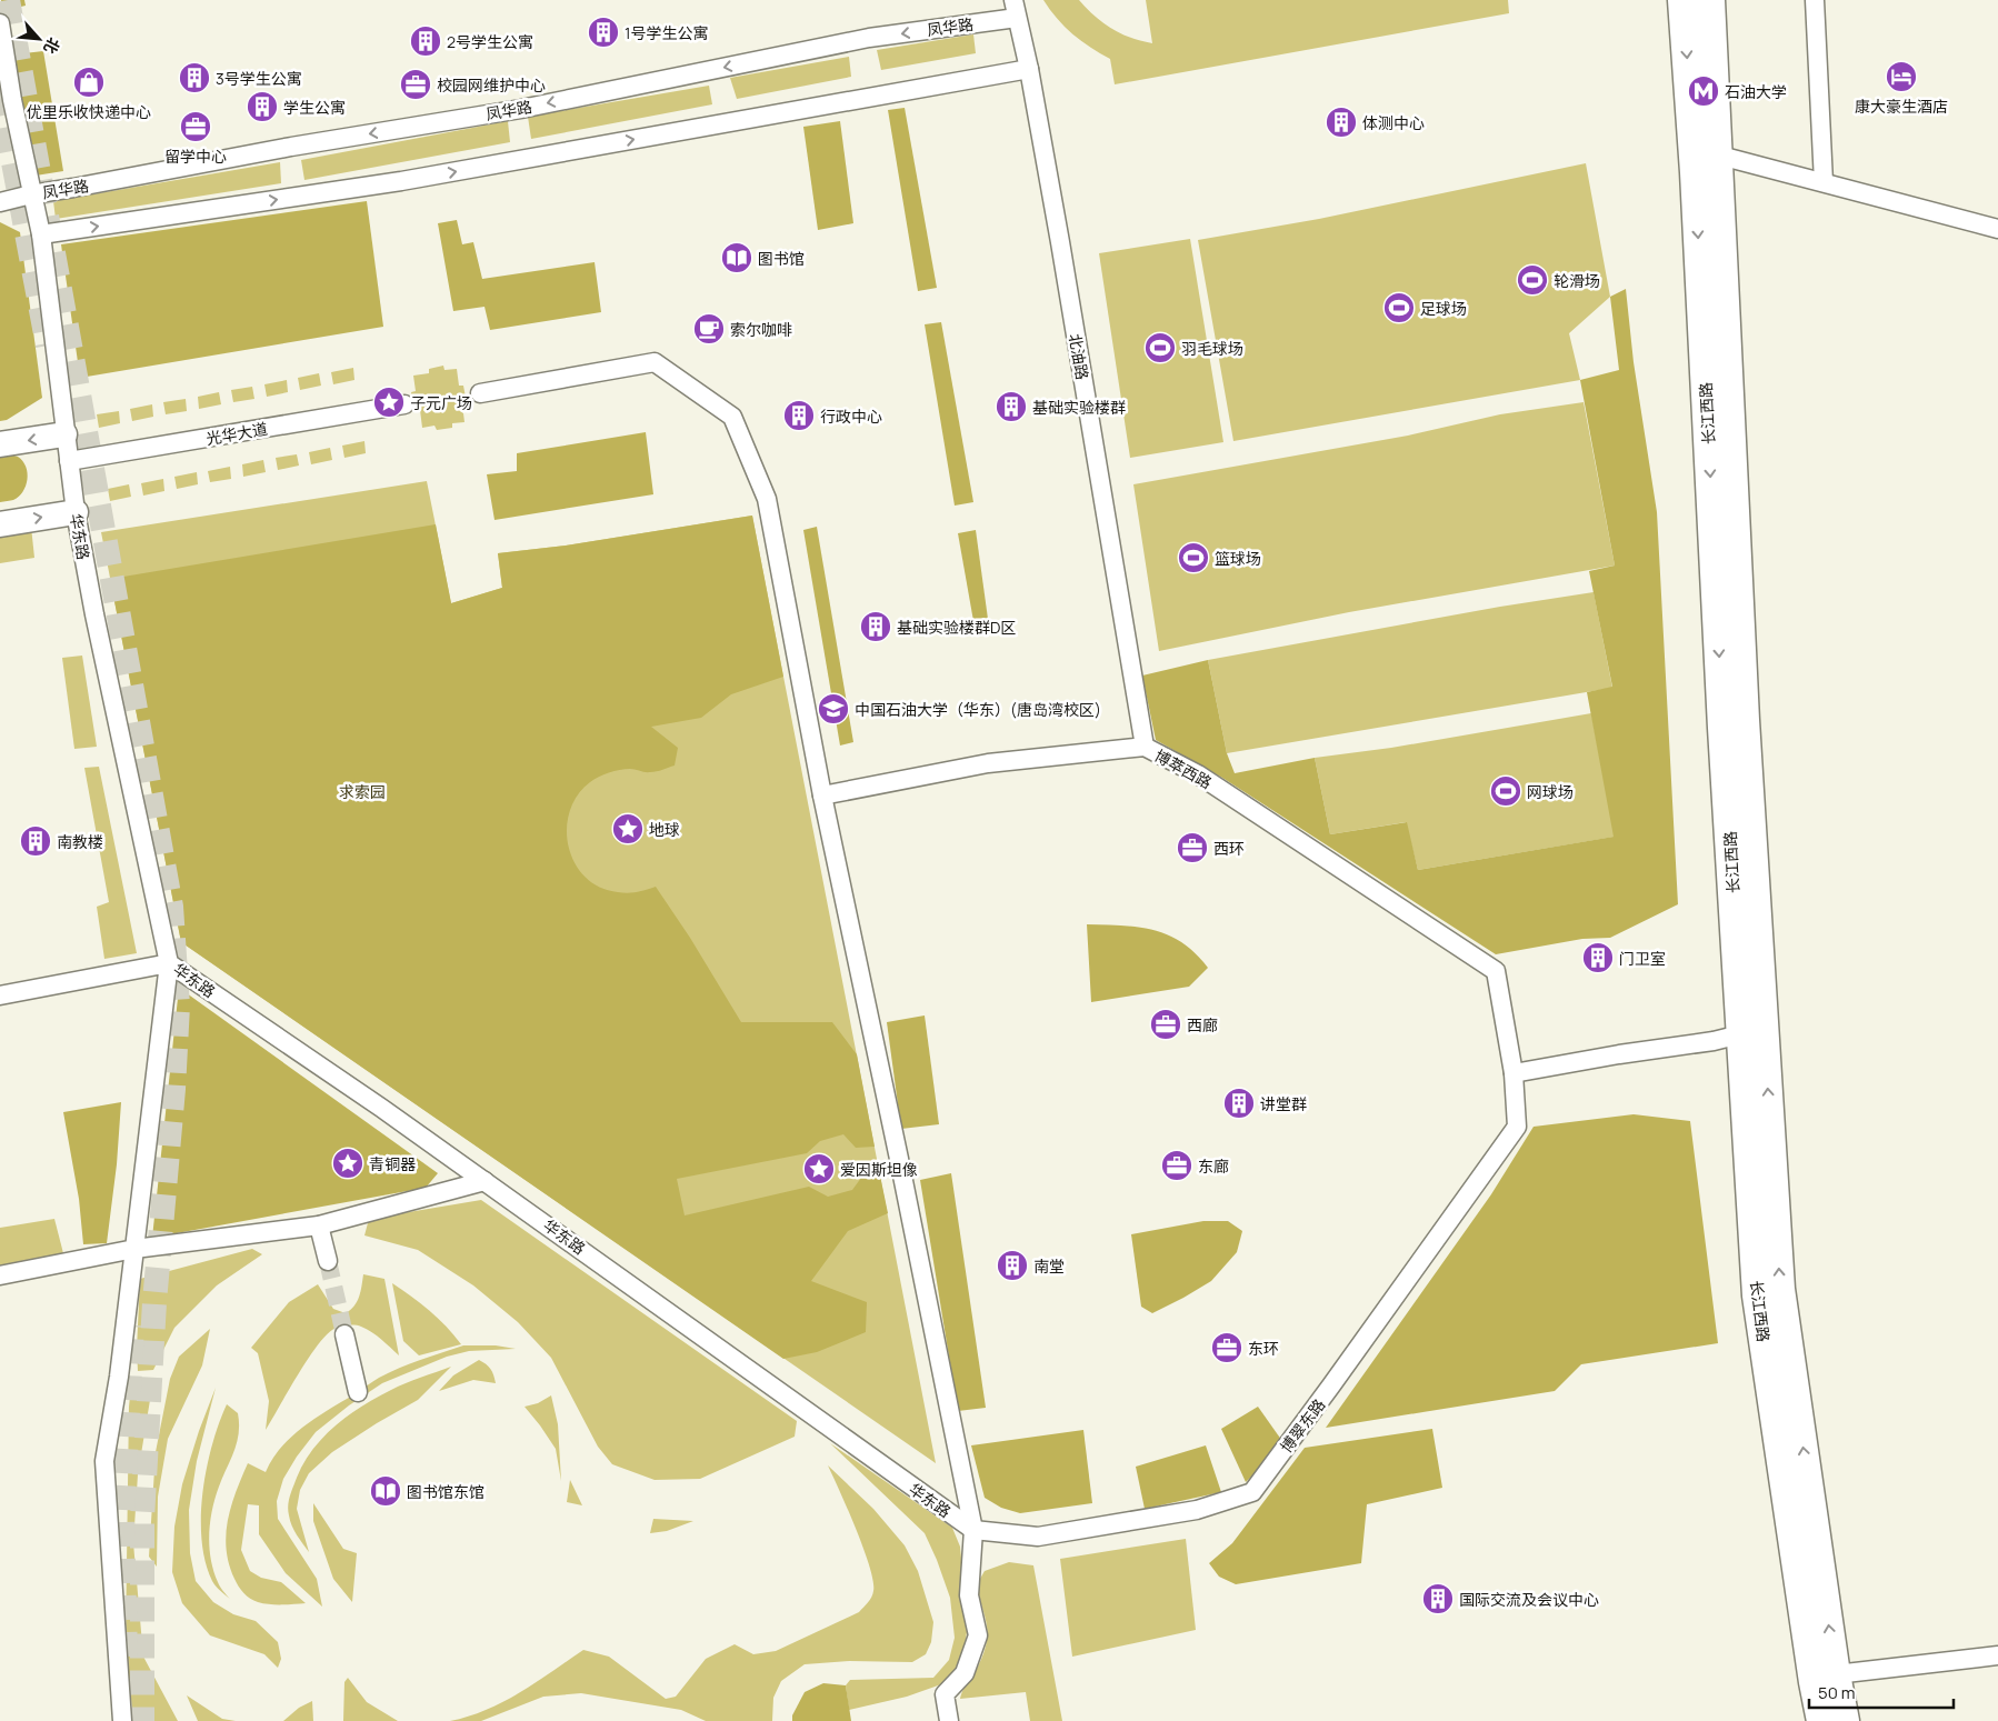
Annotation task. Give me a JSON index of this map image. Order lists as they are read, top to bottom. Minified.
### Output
{"streets":{"main road":["长江西路"],"street":["凤华路","北油路","光华大道","华东路","博萃西路","博翠东路"]},"crossings":[["凤华路","北油路"],["凤华路","华东路"],["北油路","博萃西路"],["光华大道","华东路"],["华东路","博翠东路"],["博萃西路","博翠东路"]],"parks":["求索园"],"places":{"building":["1号学生公寓","2号学生公寓","3号学生公寓","学生公寓","体测中心","基础实验楼群","行政中心","基础实验楼群D区","南教楼","门卫室","讲堂群","南堂","国际交流及会议中心"],"hotel":["康大豪生酒店"],"shop":["优里乐收快递中心"],"office":["校园网维护中心","留学中心","西环","西廊","东廊","东环"],"metro station":["石油大学"],"library":["图书馆","图书馆东馆"],"sports":["轮滑场","足球场","羽毛球场","篮球场","网球场"],"cafe":["索尔咖啡"],"place":["子元广场","地球","青铜器","爱因斯坦像"],"school or university":["中国石油大学（华东）(唐岛湾校区)"]},"scale_bar":"50 m","north":"bottom right"}
